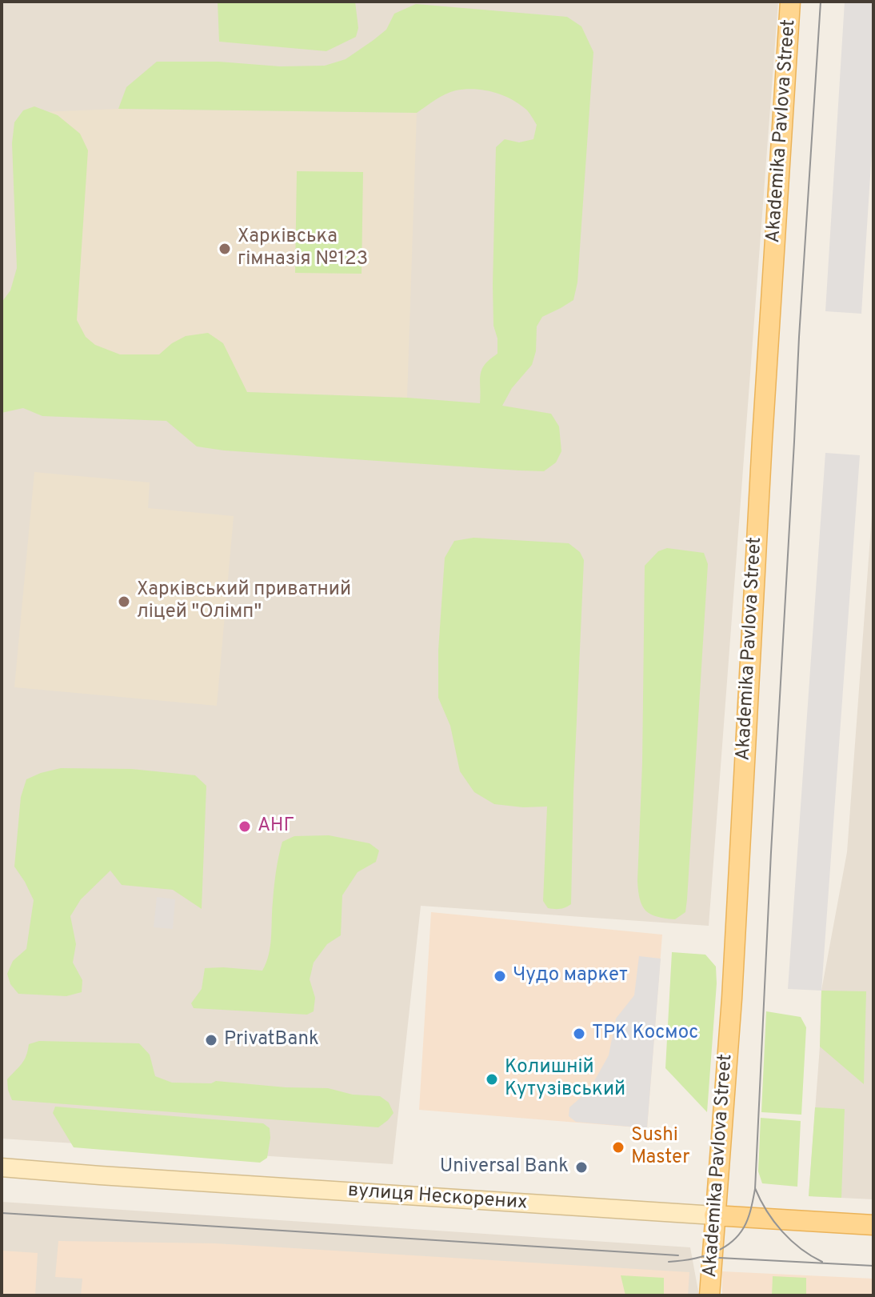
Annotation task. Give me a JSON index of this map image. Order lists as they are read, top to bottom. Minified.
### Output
{"streets":{"main road":["Akademika Pavlova Street","вулиця Нескорених"]},"crossings":[["Akademika Pavlova Street","вулиця Нескорених"]],"places":["Харківська гімназія №123","Харківський приватний ліцей \"Олімп\"","АНГ","Чудо маркет","ТРК Космос","PrivatBank","Колишній Кутузівський","Sushi Master","Universal Bank"]}
